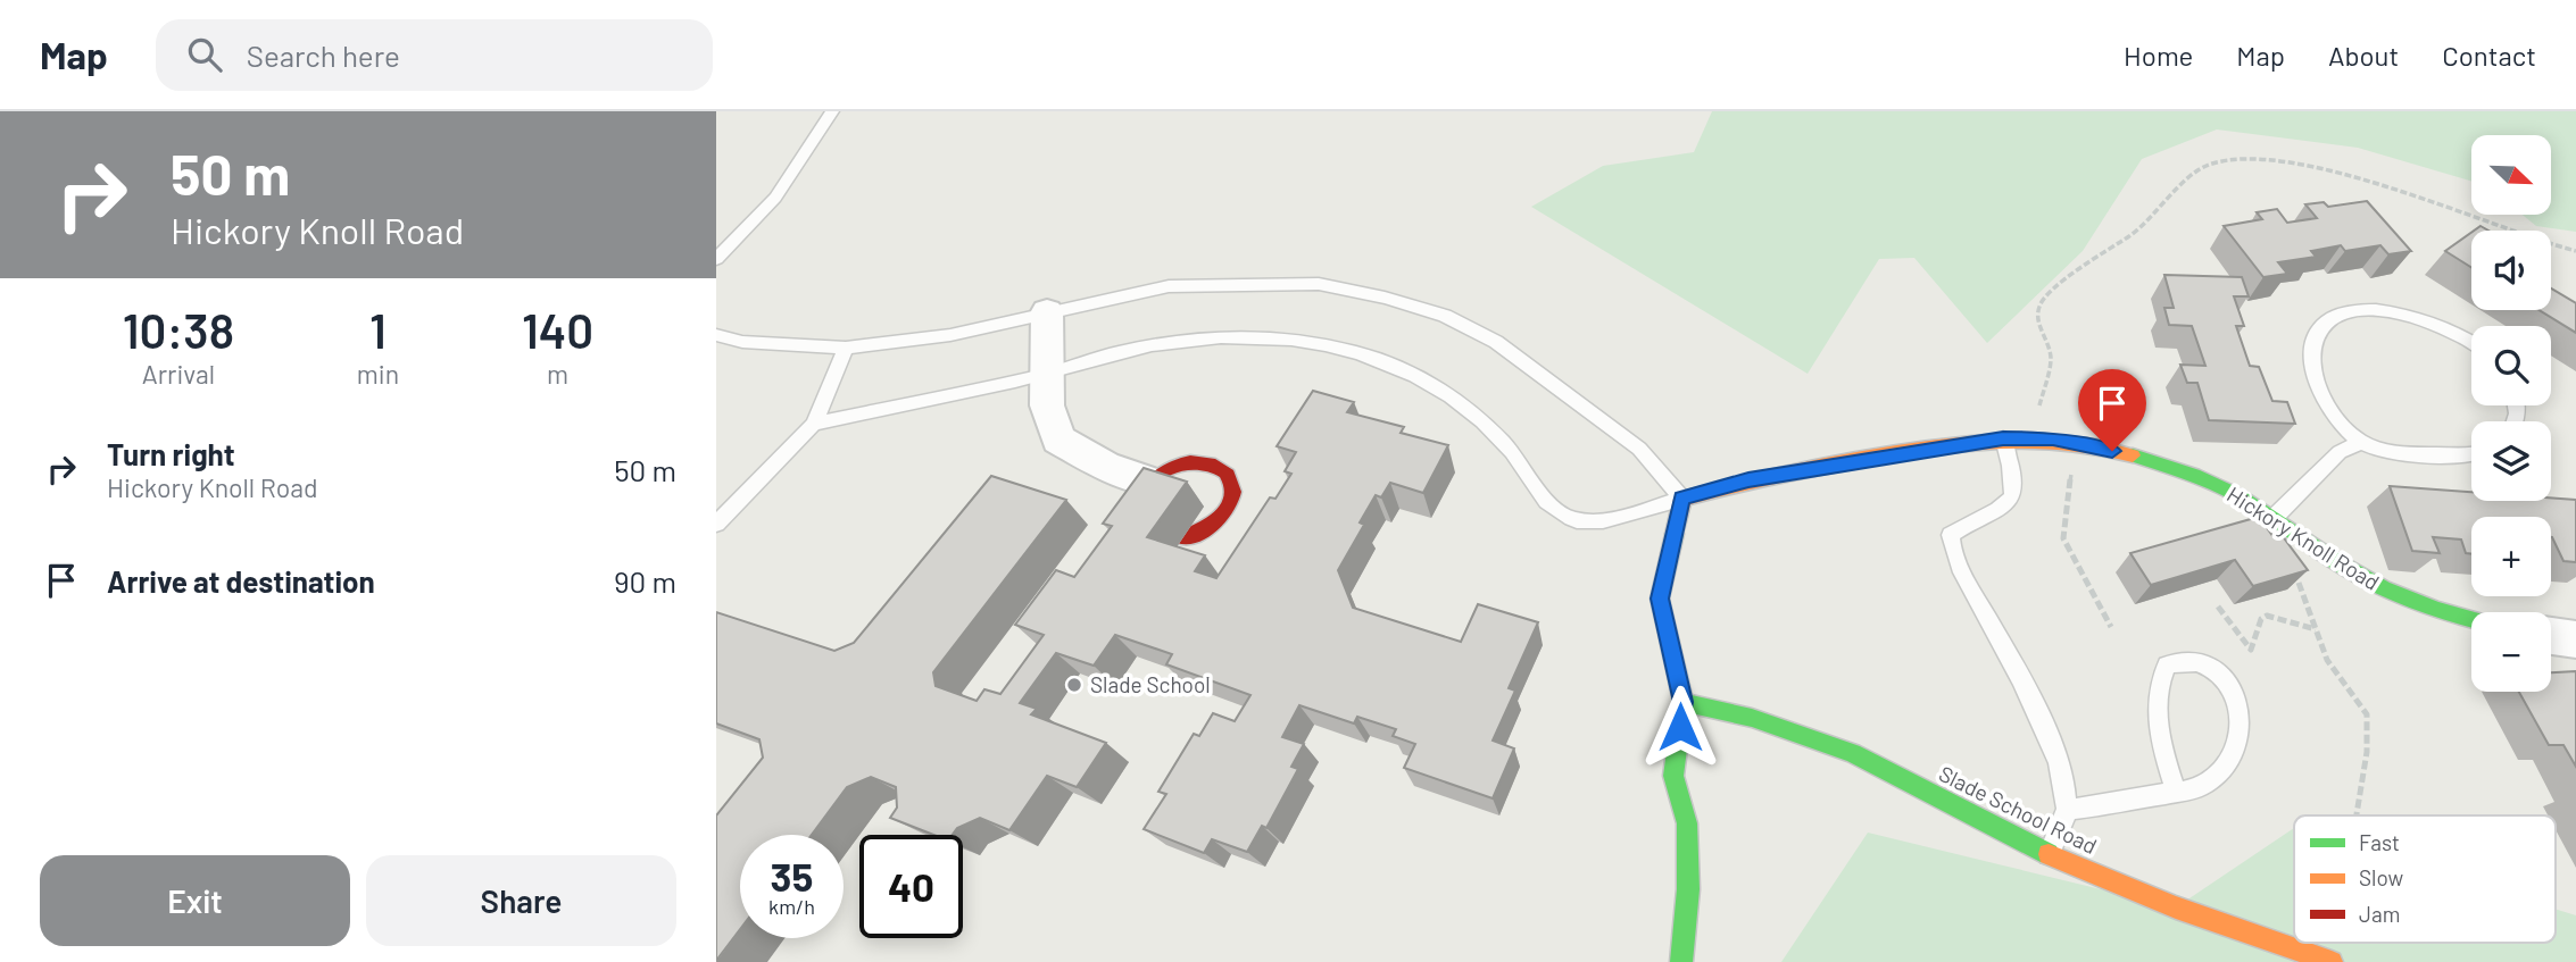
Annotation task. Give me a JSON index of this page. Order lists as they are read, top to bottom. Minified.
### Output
{"streets":{"street":["Hickory Knoll Road","Slade School Road"]},"places":["Slade School"],"legend":["Fast","Slow","Jam"],"north":"bottom right","page":{"header":"Map","search":"Search here","nav":["Home","Map","About","Contact"],"turn":["50 m","Hickory Knoll Road"],"map_buttons":["+","−"],"eta":["10:38","Arrival","1","min","140","m"],"list":[{"name":"Turn right","note":"Hickory Knoll Road","value":"50 m"},{"name":"Arrive at destination","value":"90 m"}],"speed":"35 km/h","limit":"40","buttons":["Exit","Share"]}}
